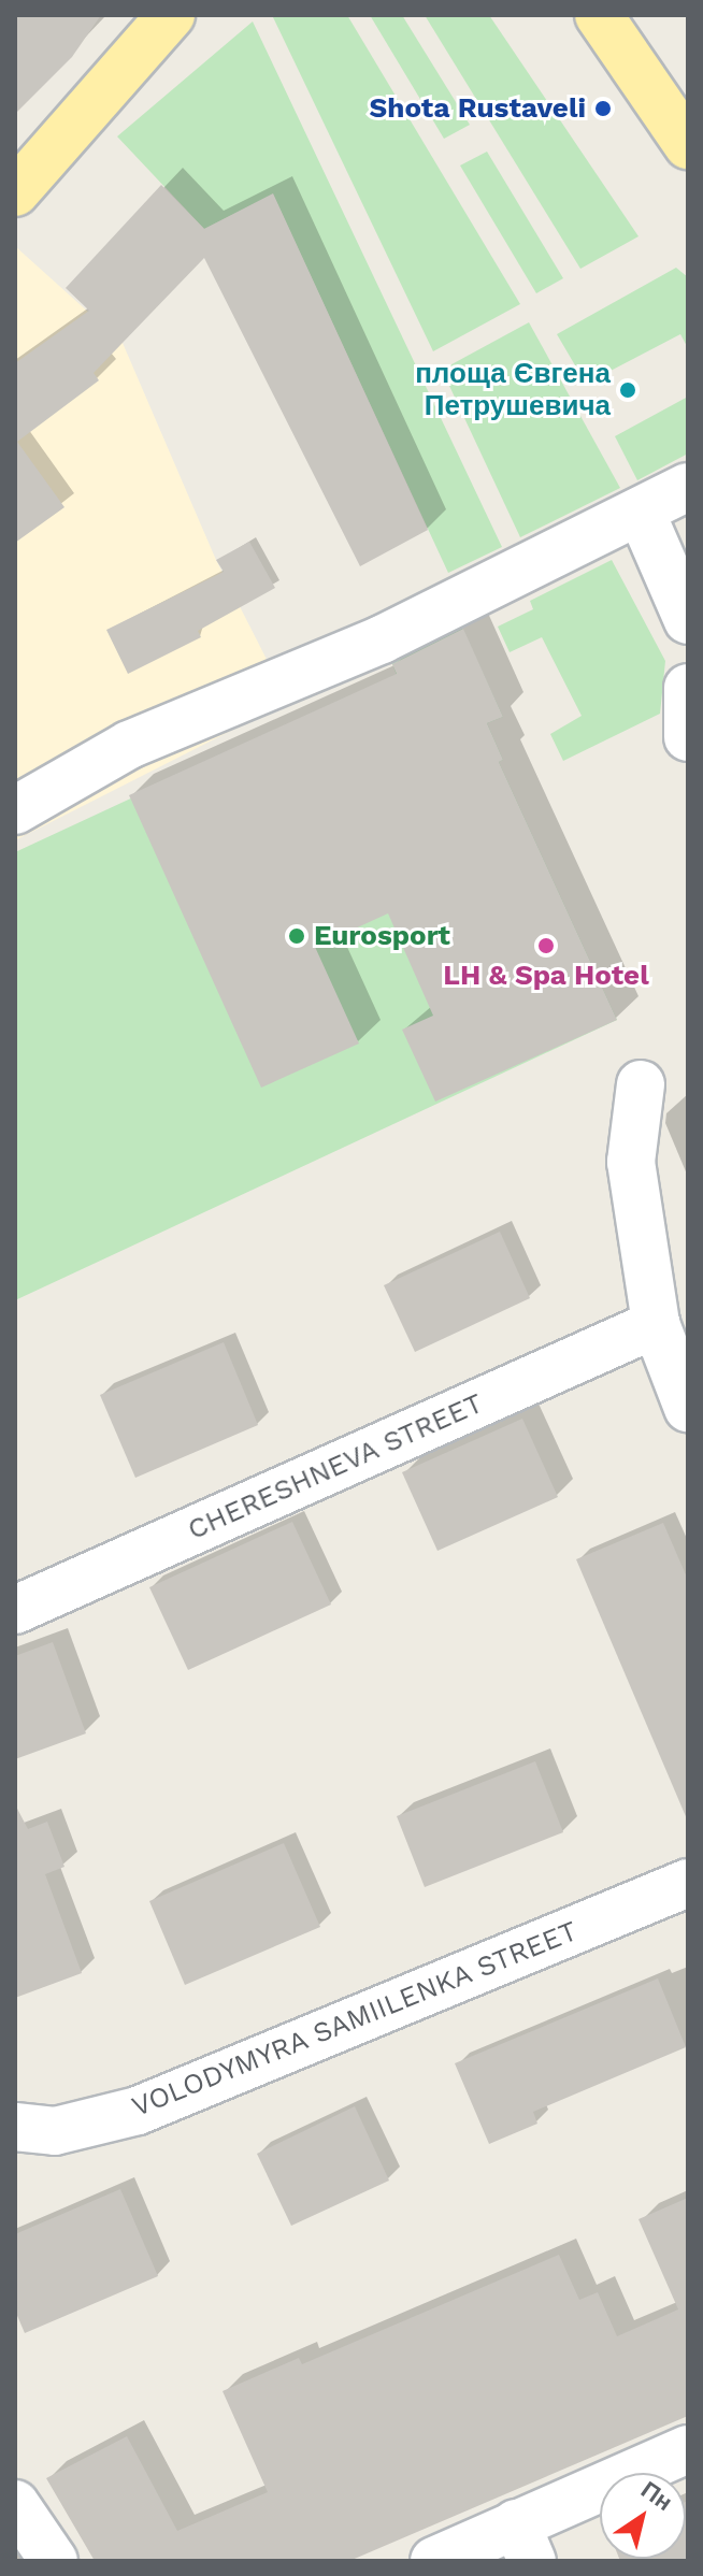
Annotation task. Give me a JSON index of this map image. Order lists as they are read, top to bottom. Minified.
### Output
{"streets":{"street":["CHERESHNEVA STREET","VOLODYMYRA SAMIILENKA STREET"]},"places":["Shota Rustaveli","площа Євгена Петрушевича","Eurosport","LH & Spa Hotel"],"north":"top right"}
